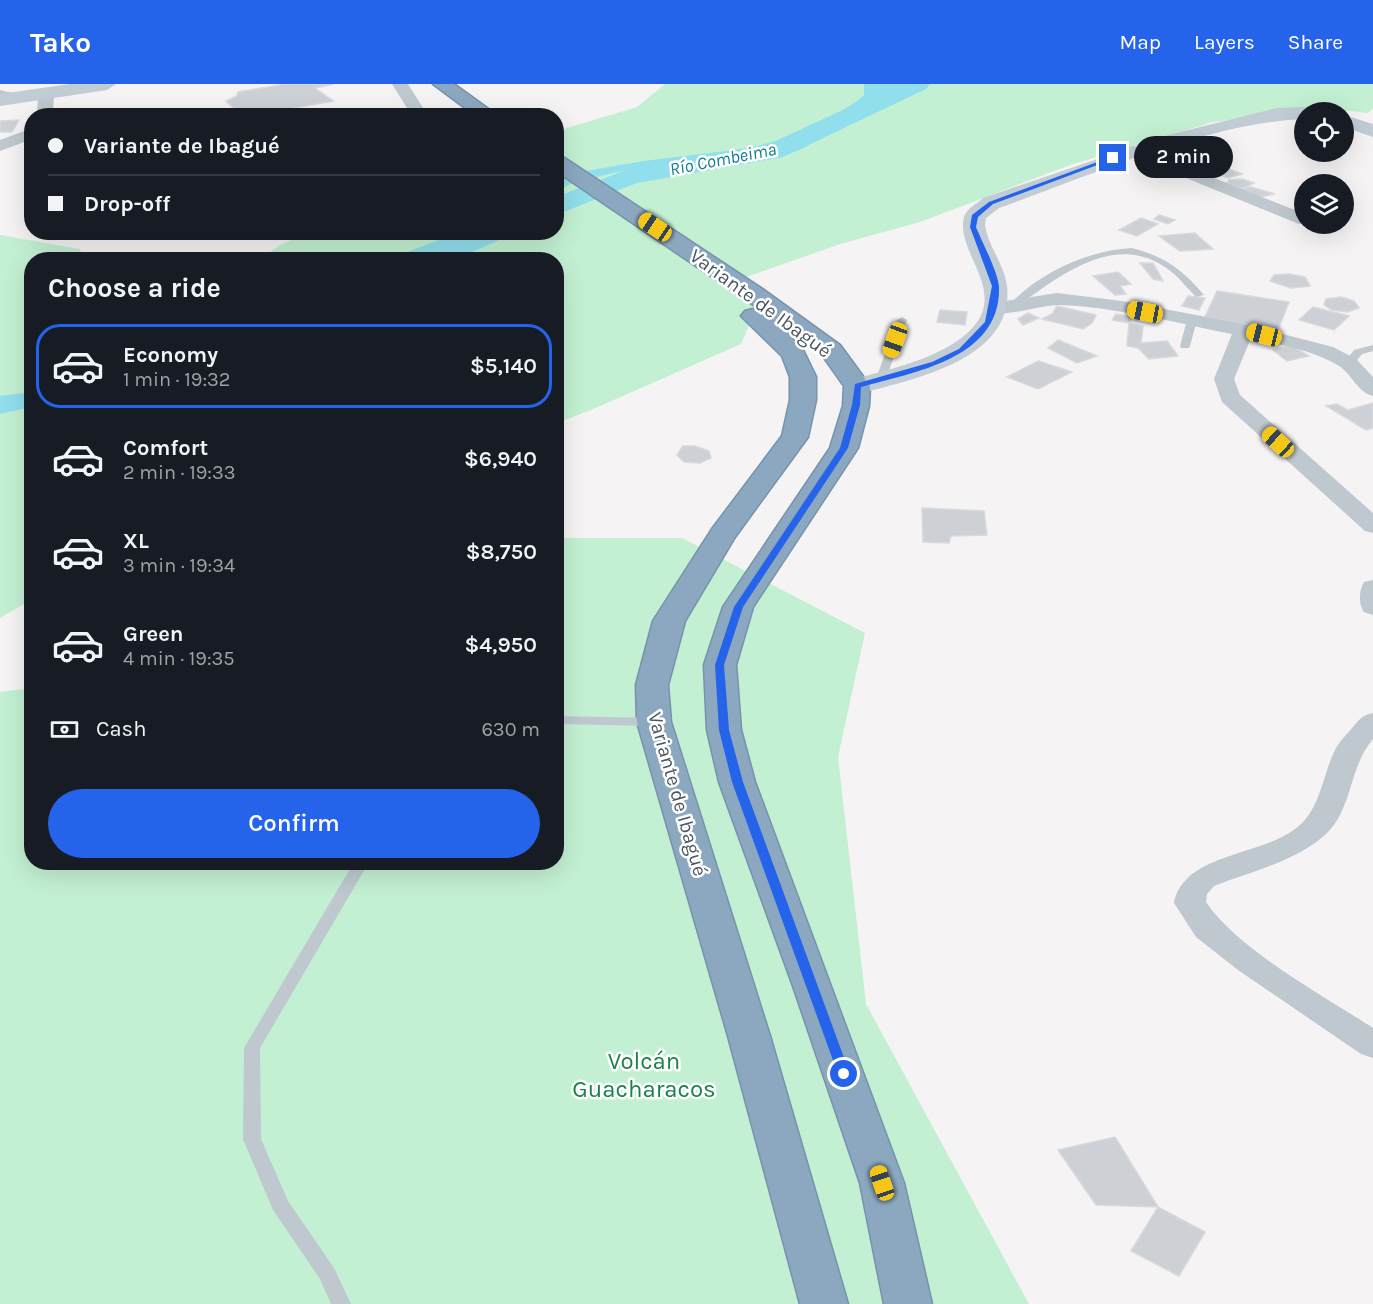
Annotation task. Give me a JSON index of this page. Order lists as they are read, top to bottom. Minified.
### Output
{"streets":{"highway":["Variante de Ibagué"]},"water":["Río Combeima"],"parks":["Volcán Guacharacos"],"page":{"header":"Tako","nav":["Map","Layers","Share"],"banner":["Variante de Ibagué","Drop-off"],"bubble":"2 min","heading":"Choose a ride","list":[{"name":"Economy","note":"1 min · 19:32","value":"$5,140"},{"name":"Comfort","note":"2 min · 19:33","value":"$6,940"},{"name":"XL","note":"3 min · 19:34","value":"$8,750"},{"name":"Green","note":"4 min · 19:35","value":"$4,950"}],"pay":["Cash","630 m"],"buttons":"Confirm"}}
